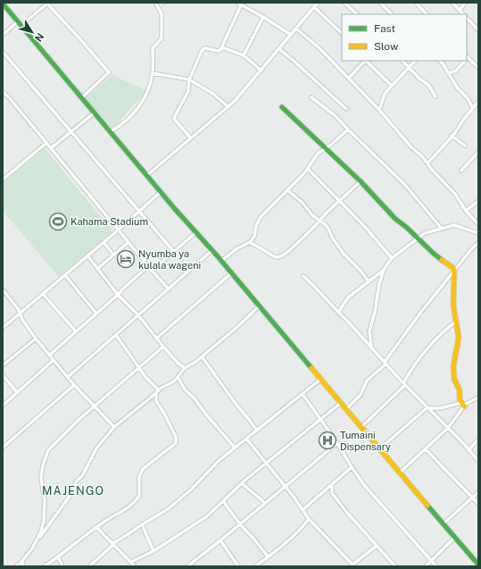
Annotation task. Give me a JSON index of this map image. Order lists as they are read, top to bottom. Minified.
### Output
{"districts":["MAJENGO"],"places":{"sports":["Kahama Stadium"],"hotel":["Nyumba ya kulala wageni"],"hospital":["Tumaini Dispensary"]},"legend":["Fast","Slow"],"north":"bottom right"}
